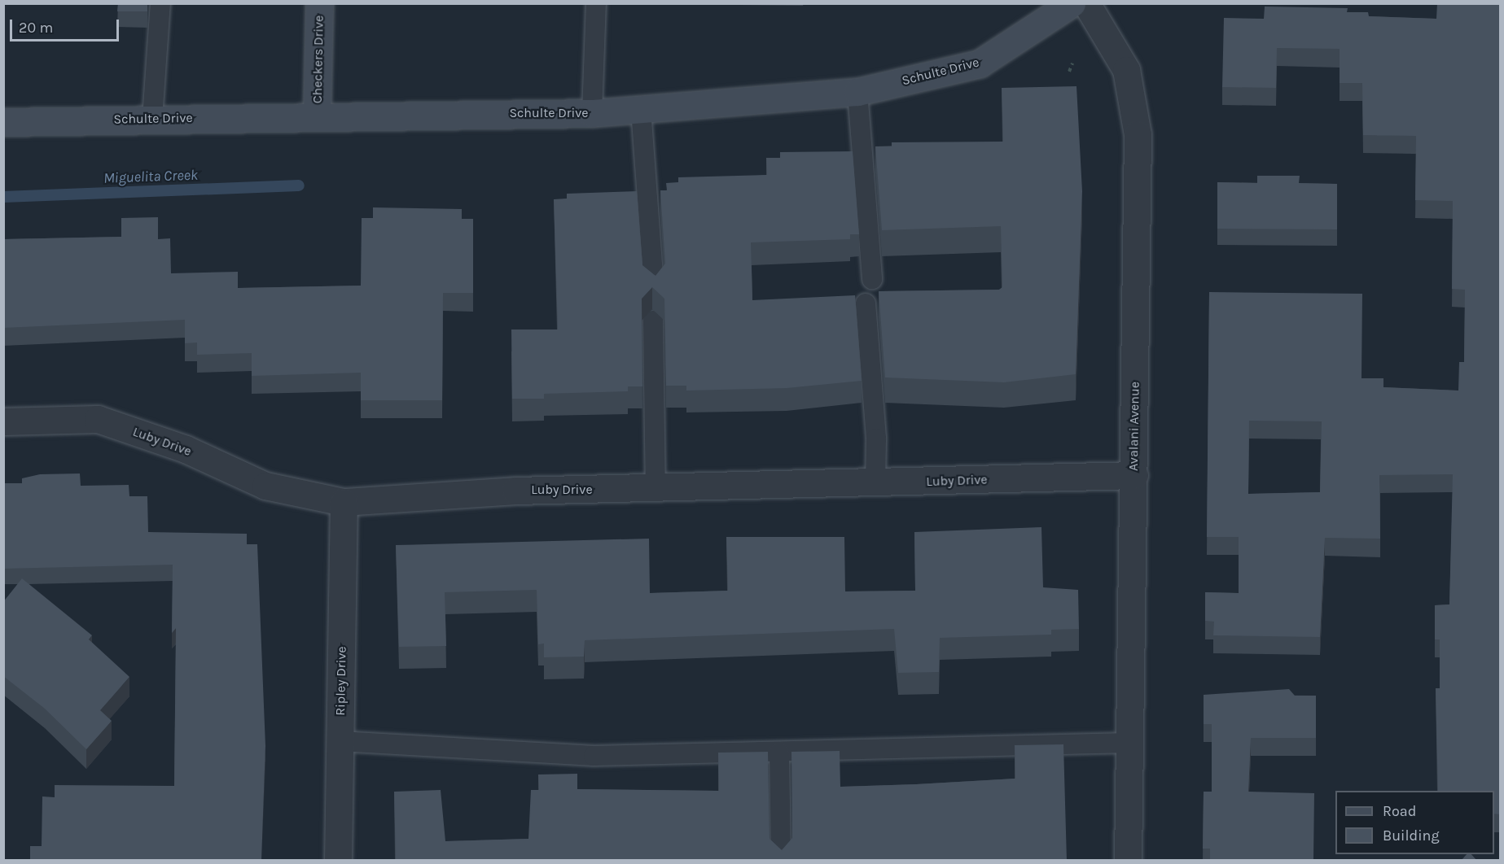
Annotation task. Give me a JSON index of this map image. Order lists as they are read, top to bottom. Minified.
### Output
{"streets":{"street":["Checkers Drive","Schulte Drive","Avalani Avenue","Luby Drive","Ripley Drive"]},"crossings":[["Checkers Drive","Schulte Drive"],["Avalani Avenue","Luby Drive"],["Luby Drive","Ripley Drive"]],"water":["Miguelita Creek"],"legend":["Road","Building"],"scale_bar":"20 m"}
